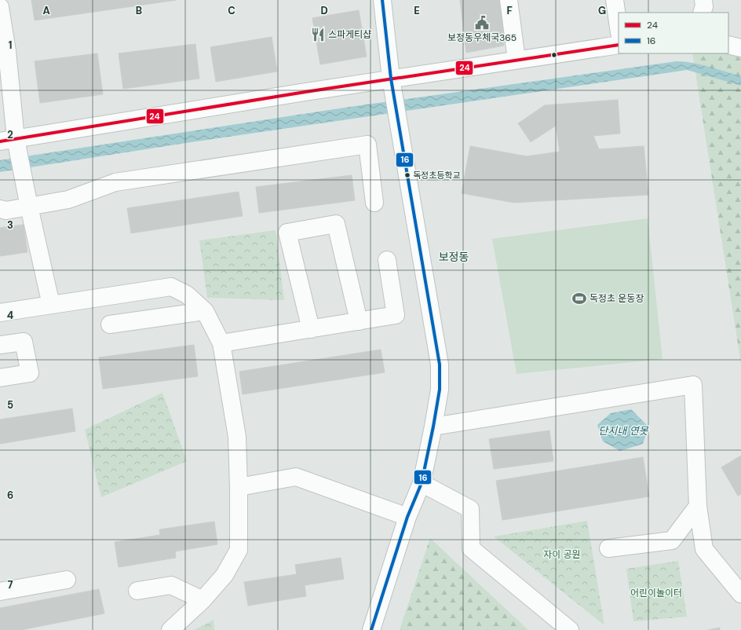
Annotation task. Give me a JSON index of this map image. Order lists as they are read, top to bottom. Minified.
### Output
{"districts":["보정동"],"water":["단지내 연못"],"parks":["자이 공원","어린이놀이터"],"places":{"public building":["보정동우체국365"],"restaurant":["스파게티샵"],"other":["독정초등학교"],"sports":["독정초 운동장"]},"lines":["transit line 16","transit line 24"],"legend":["24","16"],"grid":{"columns":["A","B","C","D","E","F","G"],"rows":["1","2","3","4","5","6","7"]}}
